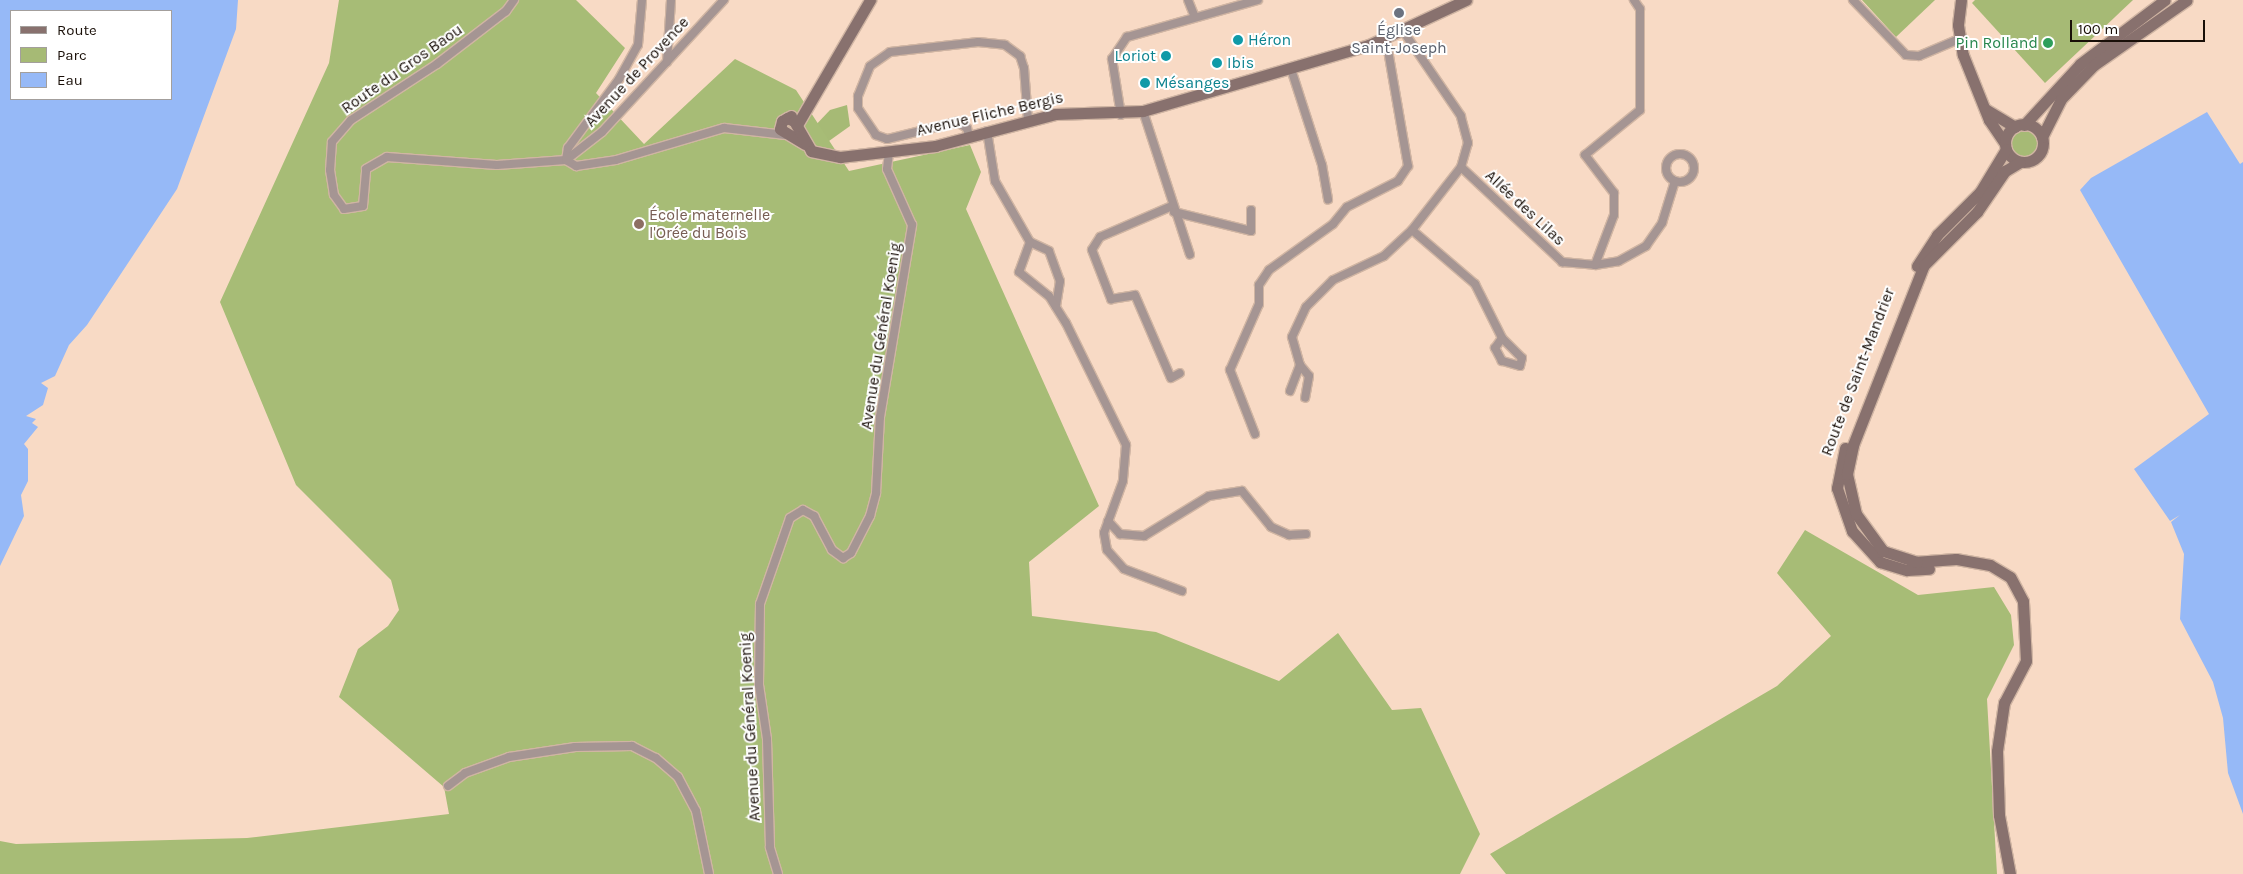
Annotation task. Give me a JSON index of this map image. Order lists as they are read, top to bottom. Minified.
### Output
{"streets":{"main road":["Avenue Fliche Bergis","Route de Saint-Mandrier"],"street":["Route du Gros Baou","Avenue de Provence","Allée des Lilas","Avenue du Général Koenig"]},"crossings":[["Route du Gros Baou","Avenue de Provence"],["Avenue Fliche Bergis","Avenue du Général Koenig"]],"places":["Église Saint-Joseph","Héron","Pin Rolland","Loriot","Ibis","Mésanges","École maternelle l'Orée du Bois"],"legend":["Route","Parc","Eau"],"scale_bar":"100 m"}
